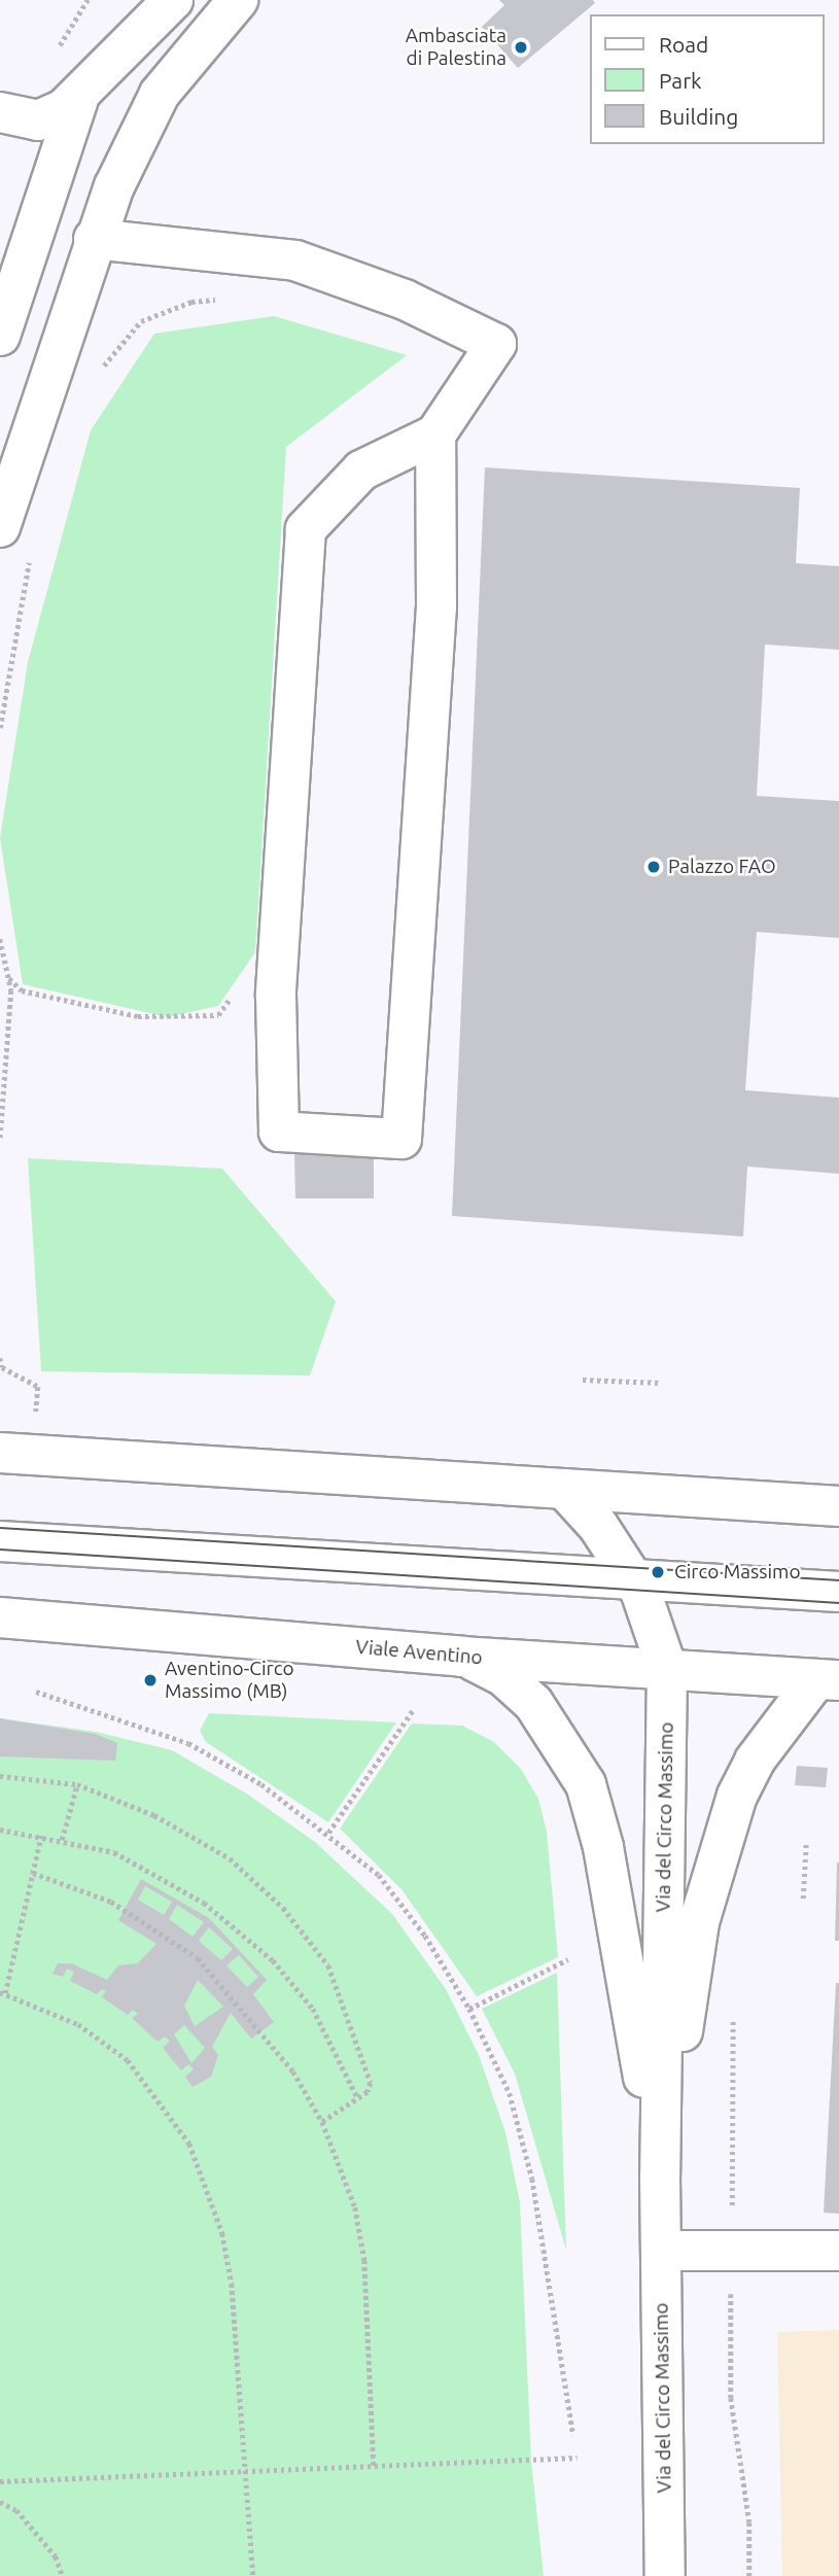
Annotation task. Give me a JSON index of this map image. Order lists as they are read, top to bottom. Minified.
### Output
{"streets":{"main road":["Viale Aventino","Via del Circo Massimo"]},"crossings":[["Viale Aventino","Via del Circo Massimo"]],"places":["Ambasciata di Palestina","Palazzo FAO","Circo Massimo","Aventino-Circo Massimo (MB)"],"legend":["Road","Park","Building"]}
